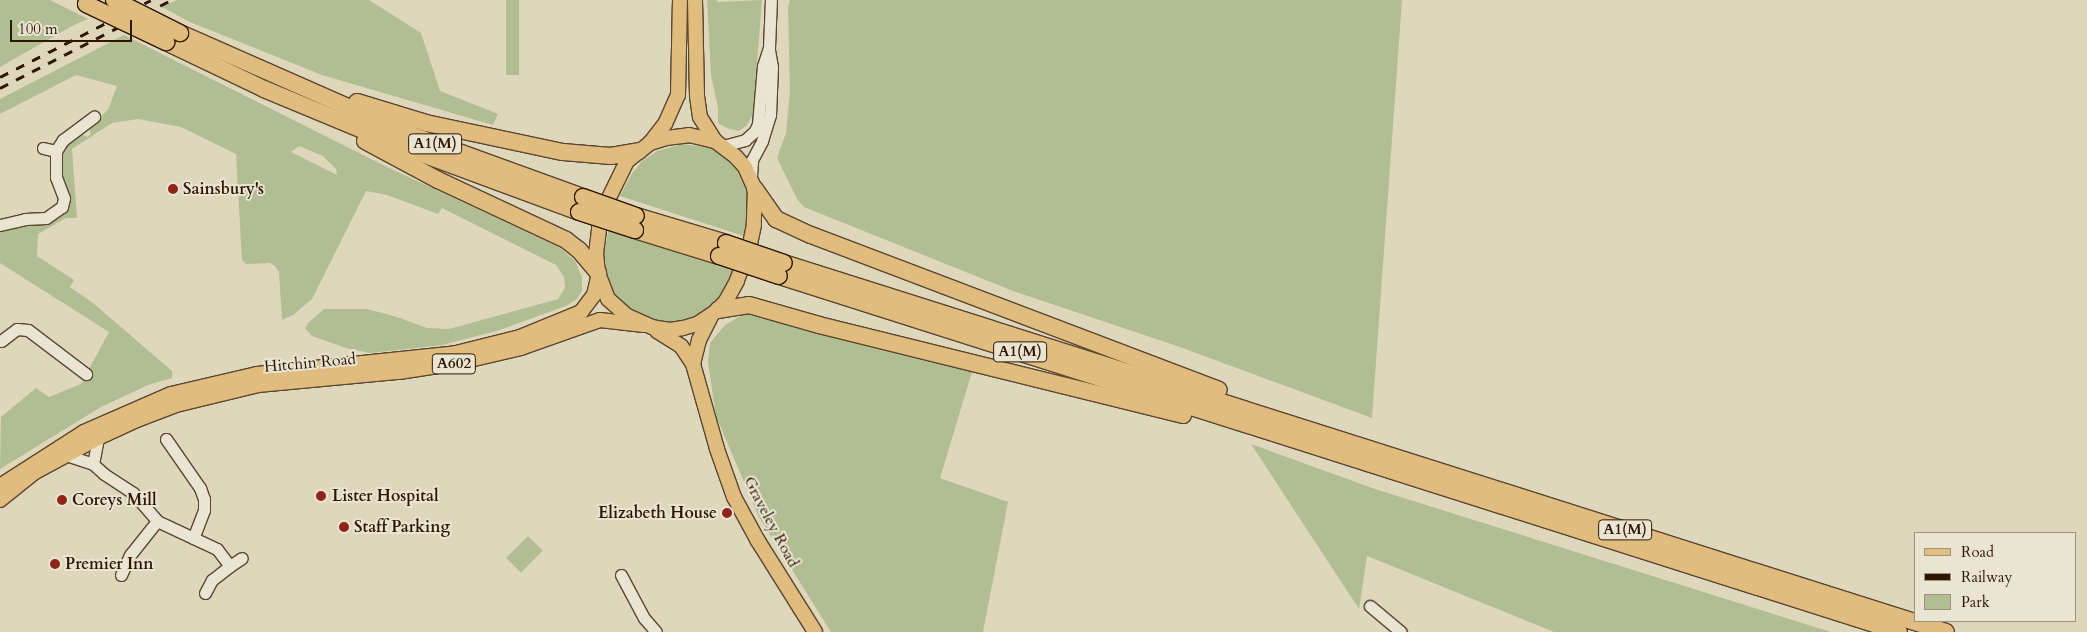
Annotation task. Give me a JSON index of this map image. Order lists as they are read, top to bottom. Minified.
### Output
{"streets":{"highway":["A1(M)"],"main road":["Hitchin Road","A602","Graveley Road"]},"crossings":[["A1(M)","Hitchin Road"],["A1(M)","Graveley Road"],["Hitchin Road","Graveley Road"]],"places":["Sainsbury's","Lister Hospital","Coreys Mill","Elizabeth House","Staff Parking","Premier Inn"],"legend":["Road","Railway","Park"],"scale_bar":"100 m"}
